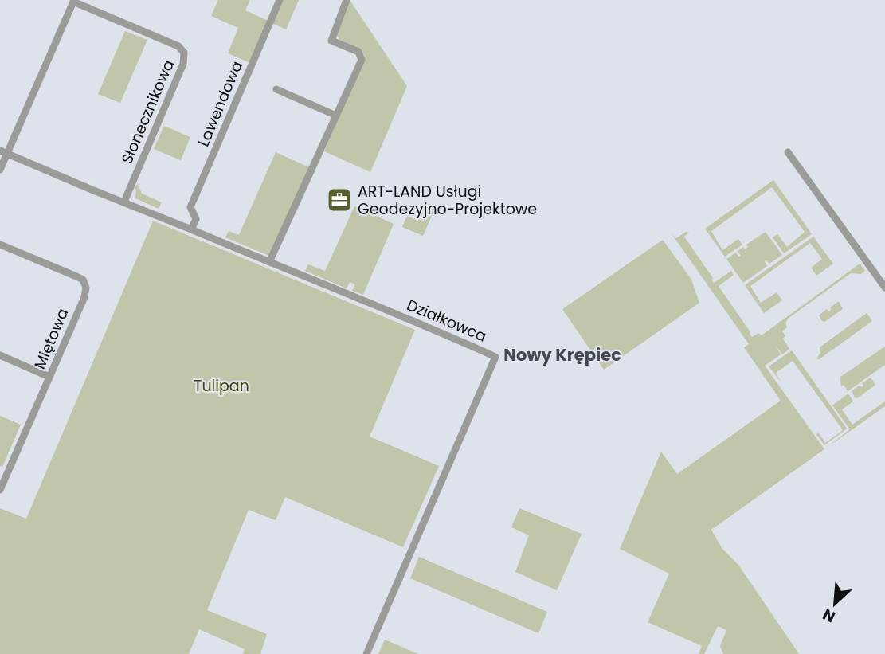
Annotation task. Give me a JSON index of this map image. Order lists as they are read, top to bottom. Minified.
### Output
{"streets":{"street":["Lawendowa","Słonecznikowa","Działkowca","Miętowa"]},"crossings":[["Lawendowa","Działkowca"],["Słonecznikowa","Działkowca"]],"districts":["Nowy Krępiec"],"parks":["Tulipan"],"places":{"office":["ART-LAND Usługi Geodezyjno-Projektowe"]},"north":"bottom left"}
